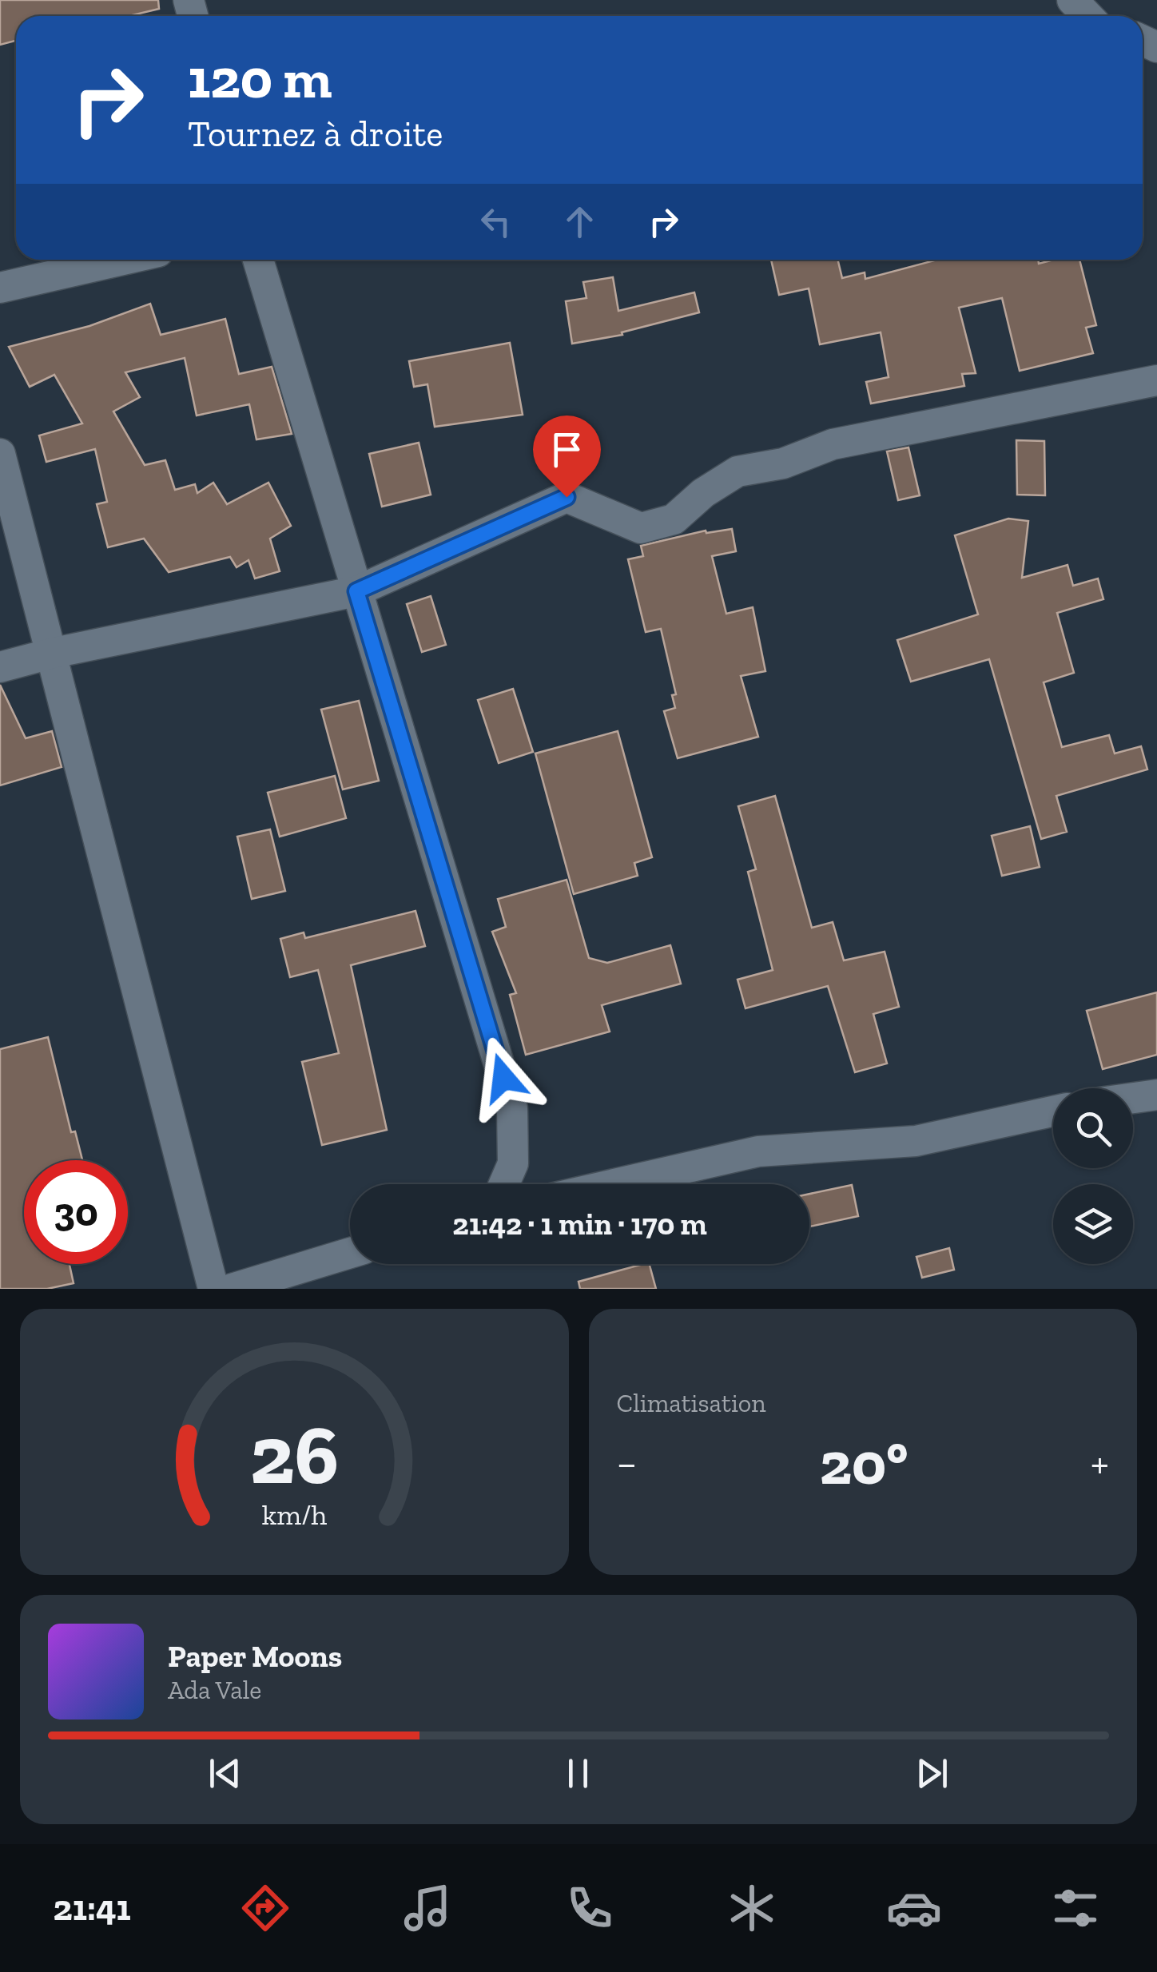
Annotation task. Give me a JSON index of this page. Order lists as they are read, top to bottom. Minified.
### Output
{"page":{"turn":["120 m","Tournez à droite"],"limit":"30","trip":"21:42 · 1 min · 170 m","tile":"Climatisation","heat":["−","20°","+"],"song":["Paper Moons","Ada Vale"],"tabs":"21:41","gauge":["26","km/h"]}}
